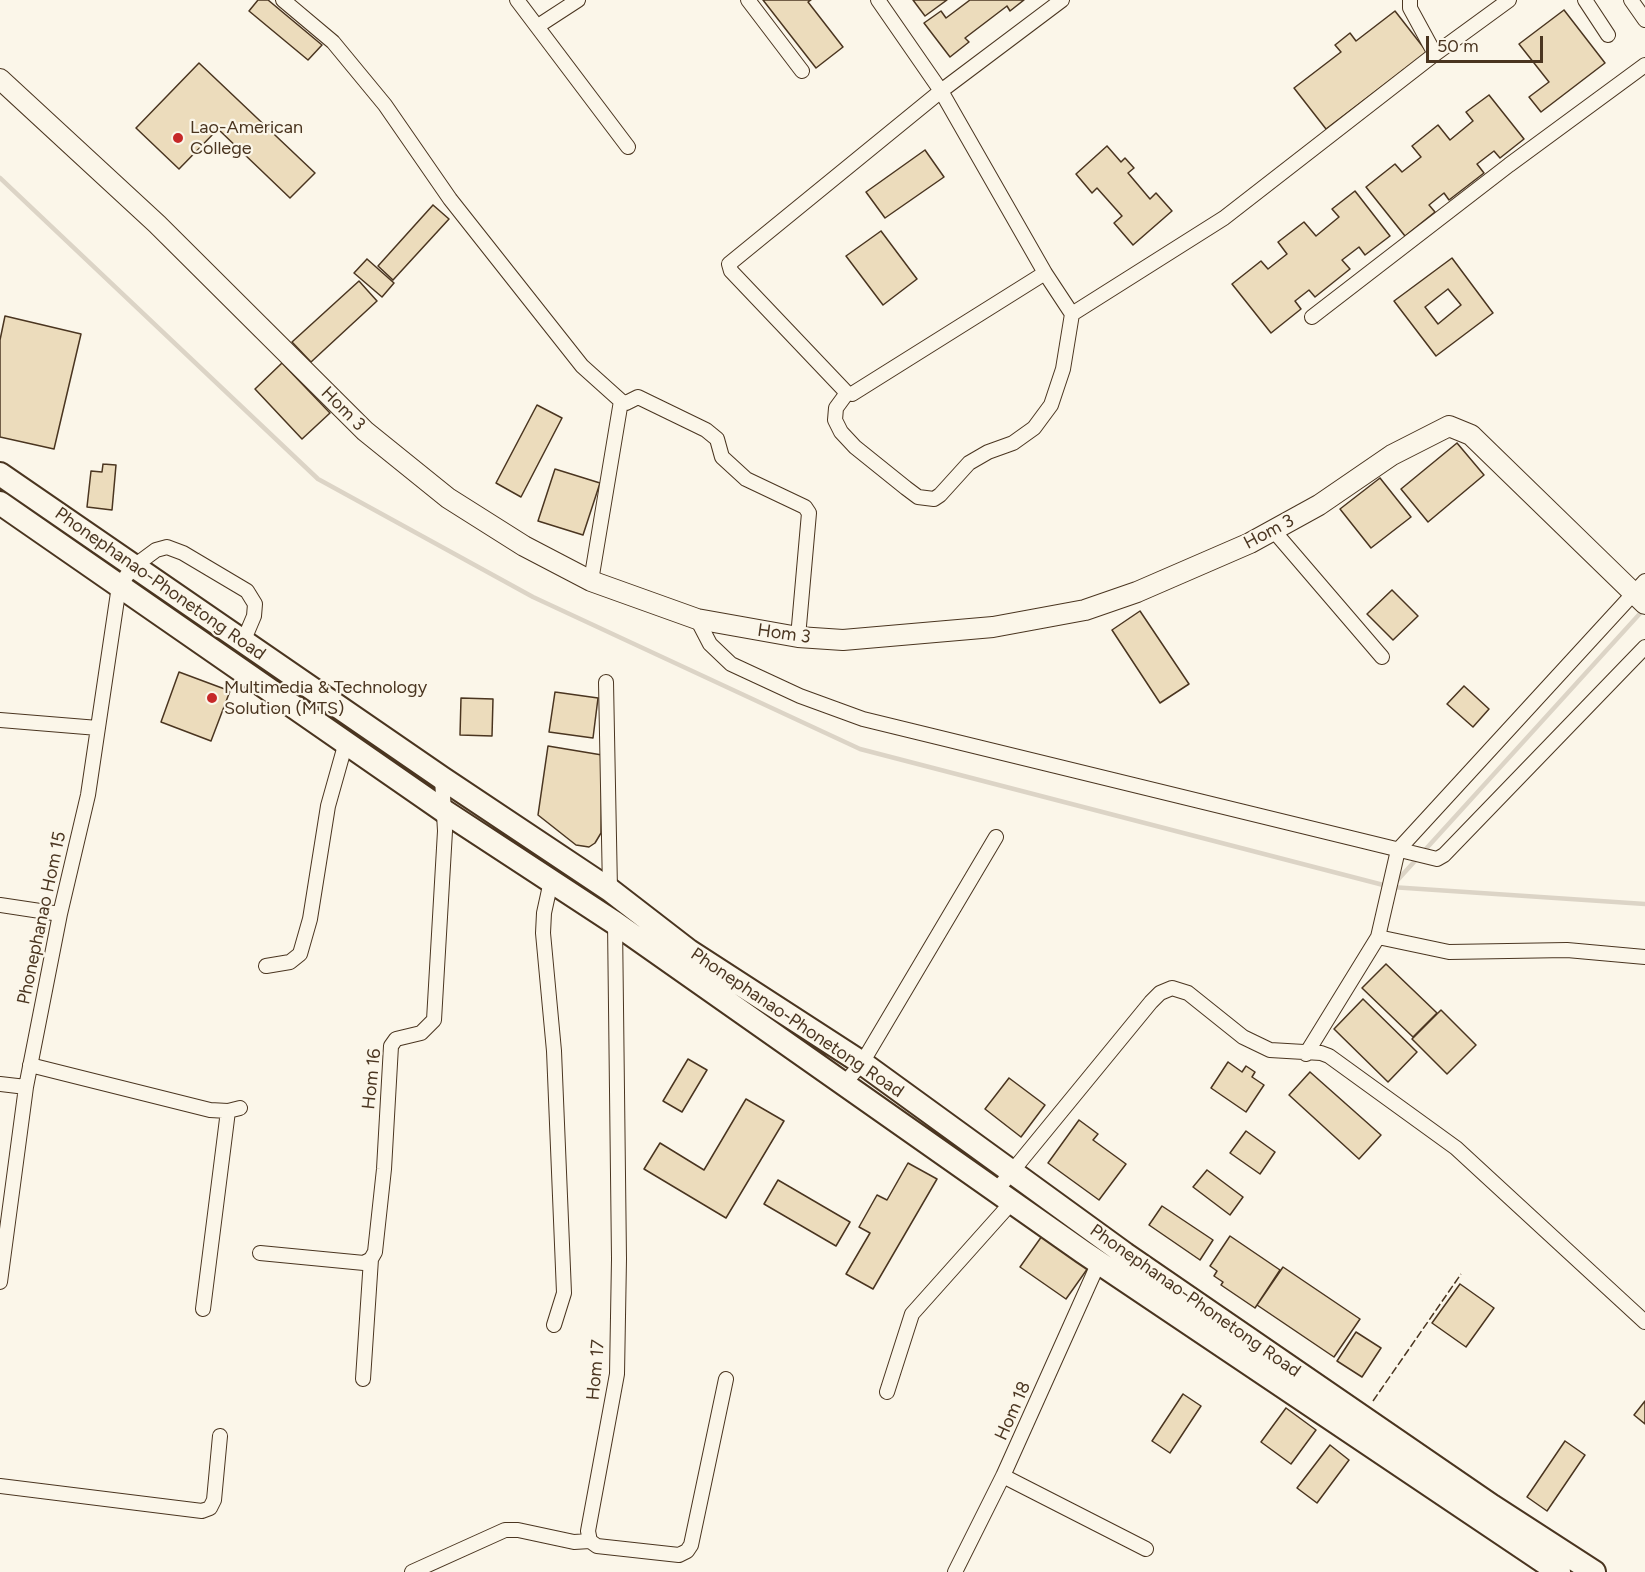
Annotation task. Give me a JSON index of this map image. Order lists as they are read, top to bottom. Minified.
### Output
{"streets":{"main road":["Phonephanao-Phonetong Road"],"street":["Hom 3","Phonephanao Hom 15","Hom 16","Hom 17","Hom 18"]},"crossings":[["Phonephanao-Phonetong Road","Phonephanao Hom 15"],["Phonephanao-Phonetong Road","Hom 16"],["Phonephanao-Phonetong Road","Hom 17"],["Phonephanao-Phonetong Road","Hom 18"]],"places":["Lao-American College","Multimedia & Technology Solution (MTS)"],"scale_bar":"50 m"}
